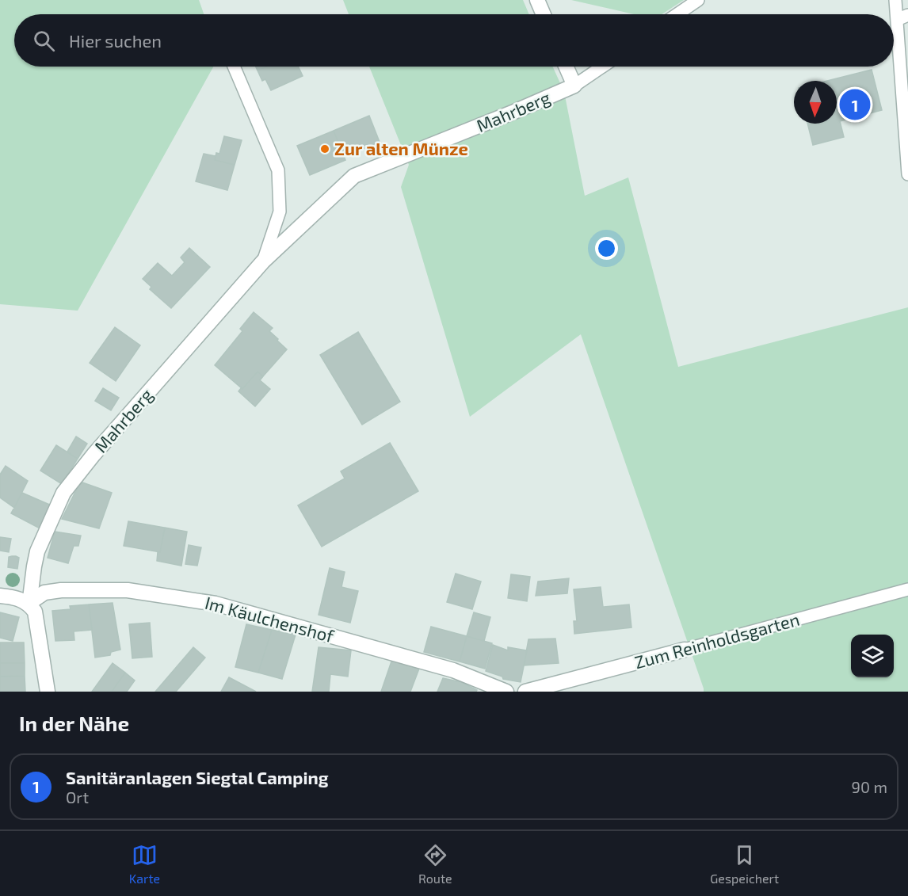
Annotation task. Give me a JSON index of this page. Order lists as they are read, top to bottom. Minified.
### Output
{"streets":{"street":["Mahrberg","Im Käulchenshof","Zum Reinholdsgarten"]},"crossings":[["Mahrberg","Im Käulchenshof"]],"places":["Zur alten Münze"],"north":"bottom","page":{"search":"Hier suchen","pins":"1","heading":"In der Nähe","list":[{"mark":"1","name":"Sanitäranlagen Siegtal Camping","note":"Ort","value":"90 m"}],"nav":["Karte","Route","Gespeichert"]}}
